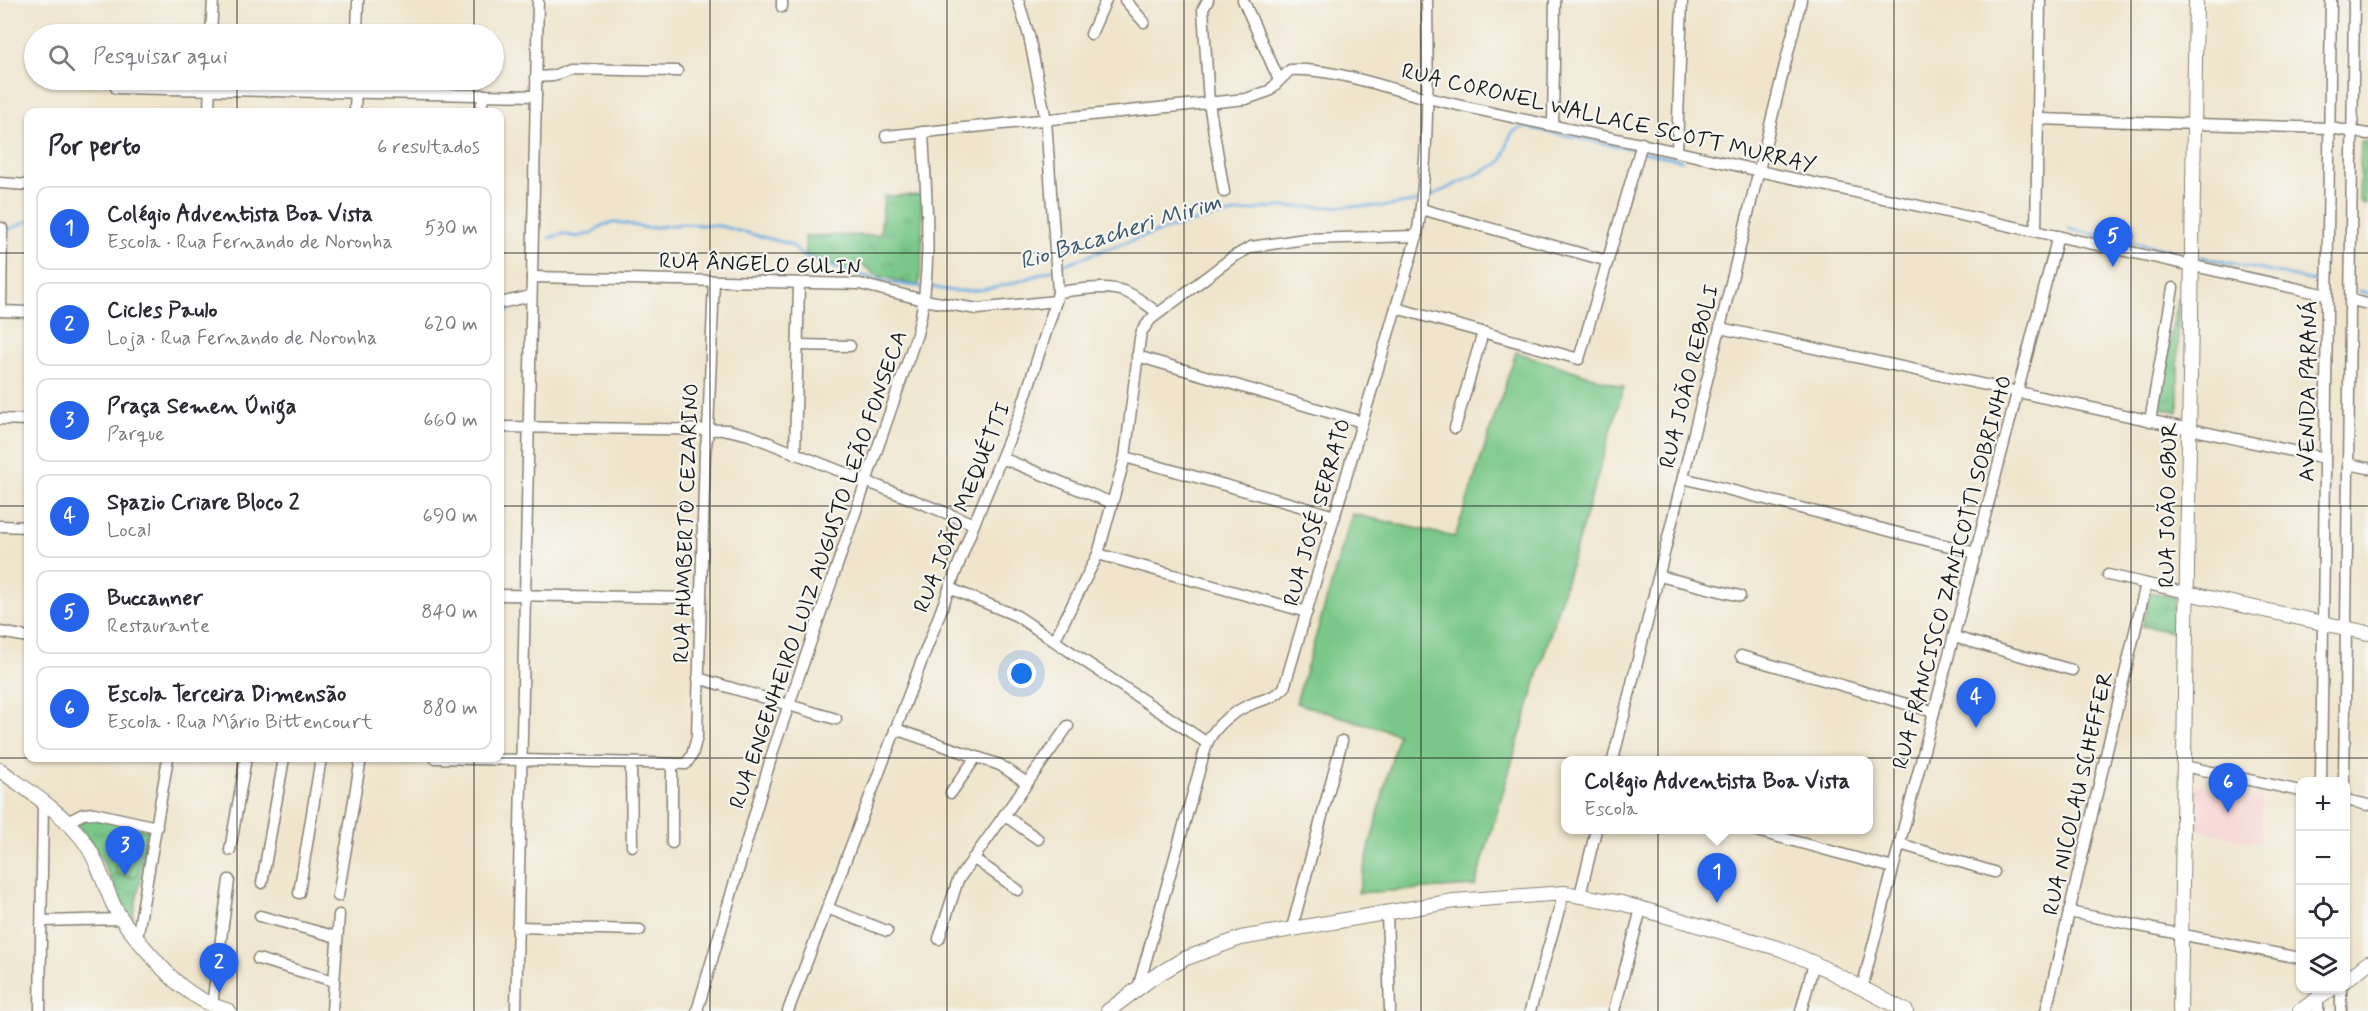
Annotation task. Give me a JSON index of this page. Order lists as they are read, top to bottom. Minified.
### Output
{"streets":{"main road":["RUA JOÃO GBUR"],"street":["RUA CORONEL WALLACE SCOTT MURRAY","RUA ÂNGELO GULIN","RUA JOÃO REBOLI","AVENIDA PARANÁ","RUA JOÃO MEQUÉTTI","RUA JOSÉ SERRATO","RUA HUMBERTO CEZARINO","RUA ENGENHEIRO LUIZ AUGUSTO LEÃO FONSECA","RUA FRANCISCO ZANICOTTI SOBRINHO","RUA NICOLAU SCHEFFER"]},"crossings":[["RUA CORONEL WALLACE SCOTT MURRAY","RUA JOÃO REBOLI"],["RUA CORONEL WALLACE SCOTT MURRAY","AVENIDA PARANÁ"],["RUA CORONEL WALLACE SCOTT MURRAY","RUA JOÃO GBUR"],["RUA CORONEL WALLACE SCOTT MURRAY","RUA JOSÉ SERRATO"],["RUA CORONEL WALLACE SCOTT MURRAY","RUA FRANCISCO ZANICOTTI SOBRINHO"],["RUA ÂNGELO GULIN","RUA JOÃO MEQUÉTTI"],["RUA ÂNGELO GULIN","RUA HUMBERTO CEZARINO"],["RUA ÂNGELO GULIN","RUA ENGENHEIRO LUIZ AUGUSTO LEÃO FONSECA"]],"water":["Rio Bacacheri Mirim"],"page":{"search":"Pesquisar aqui","heading":["Por perto","6 resultados"],"list":[{"mark":"1","name":"Colégio Adventista Boa Vista","note":"Escola · Rua Fernando de Noronha","value":"530 m"},{"mark":"2","name":"Cicles Paulo","note":"Loja · Rua Fernando de Noronha","value":"620 m"},{"mark":"3","name":"Praça Semen Úniga","note":"Parque","value":"660 m"},{"mark":"4","name":"Spazio Criare Bloco 2","note":"Local","value":"690 m"},{"mark":"5","name":"Buccanner","note":"Restaurante","value":"840 m"},{"mark":"6","name":"Escola Terceira Dimensão","note":"Escola · Rua Mário Bittencourt","value":"880 m"}],"pins":["5","4","6","3","1","2"],"popup":["Colégio Adventista Boa Vista","Escola"],"map_buttons":["+","−"]}}
